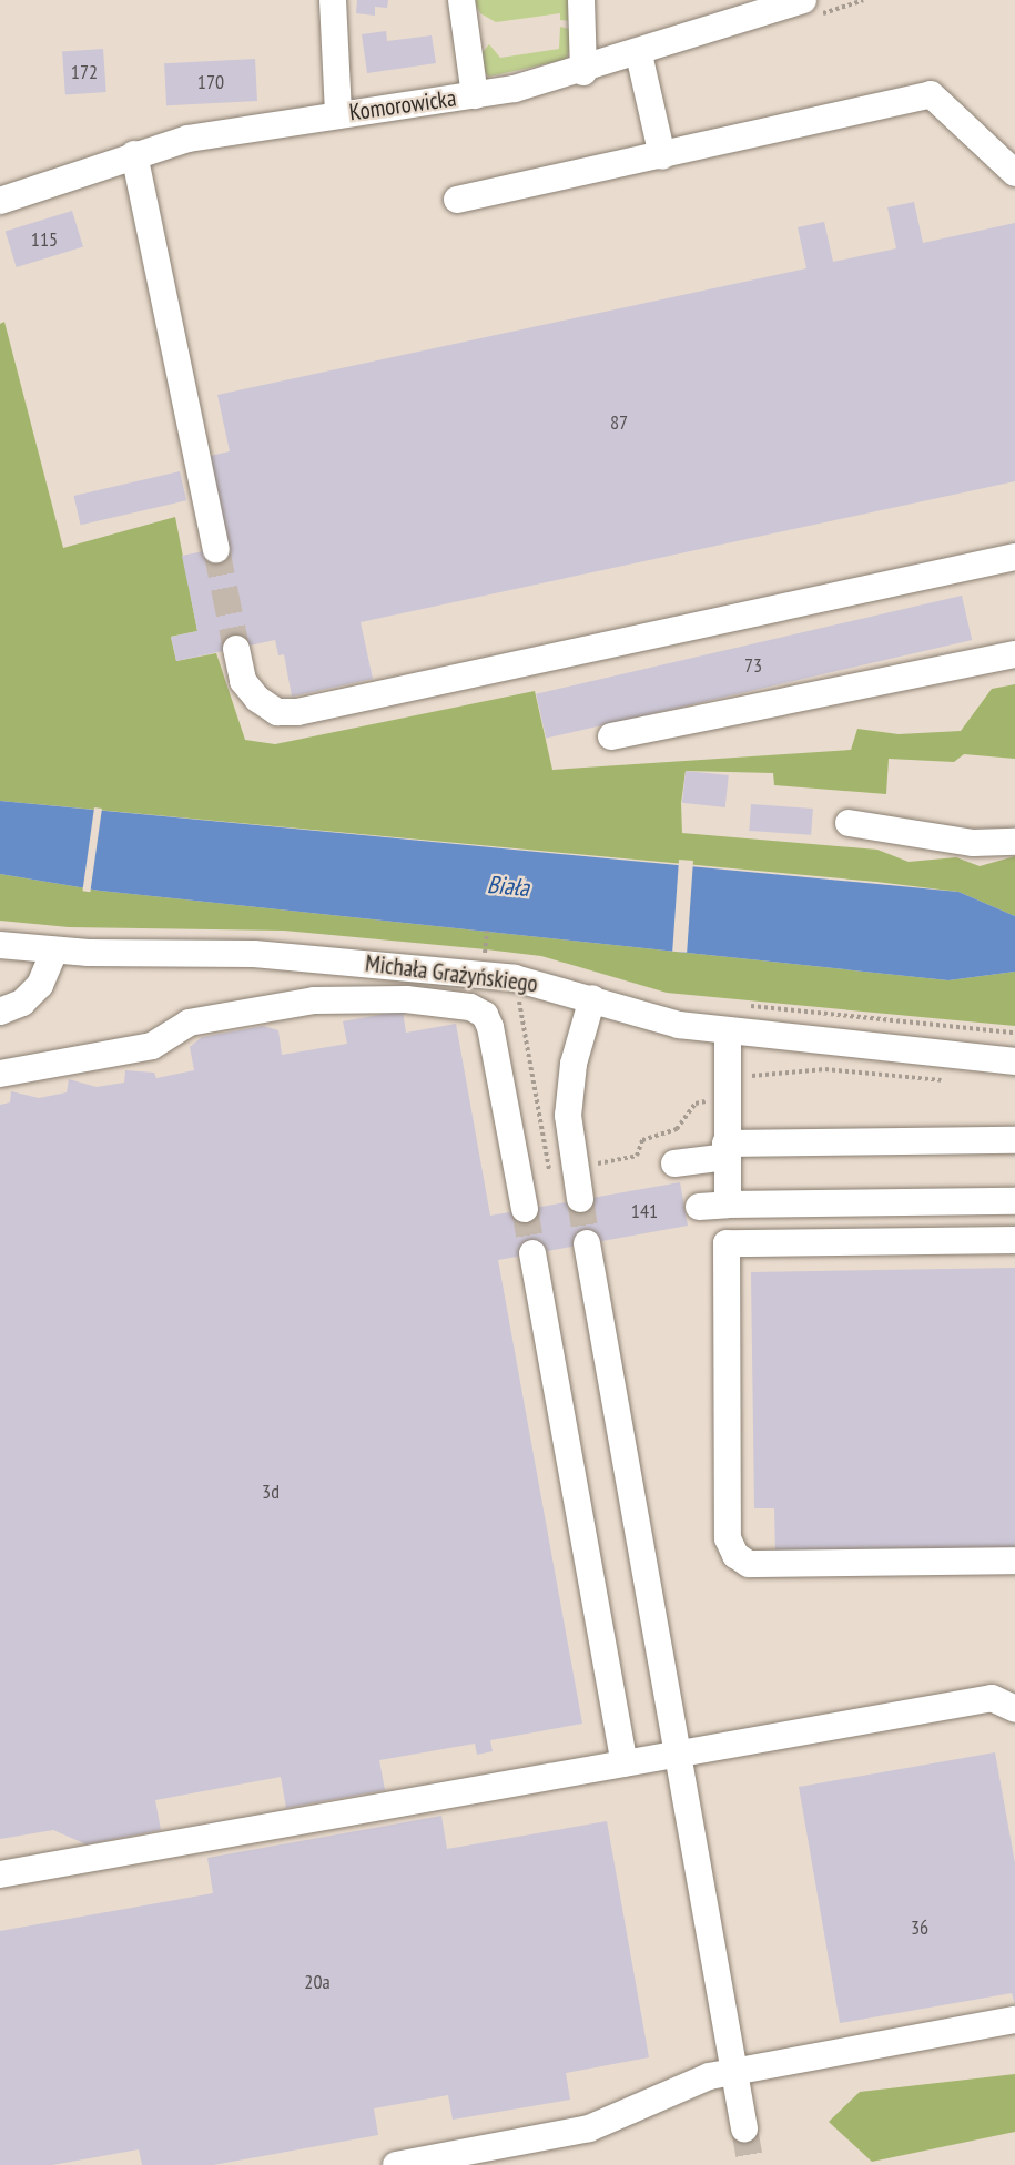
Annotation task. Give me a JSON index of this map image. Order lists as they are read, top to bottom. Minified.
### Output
{"streets":{"street":["Komorowicka","Michała Grażyńskiego"]},"water":["Biała"],"house_numbers":["172","170","115","87","73","141","3d","36","20a"]}
